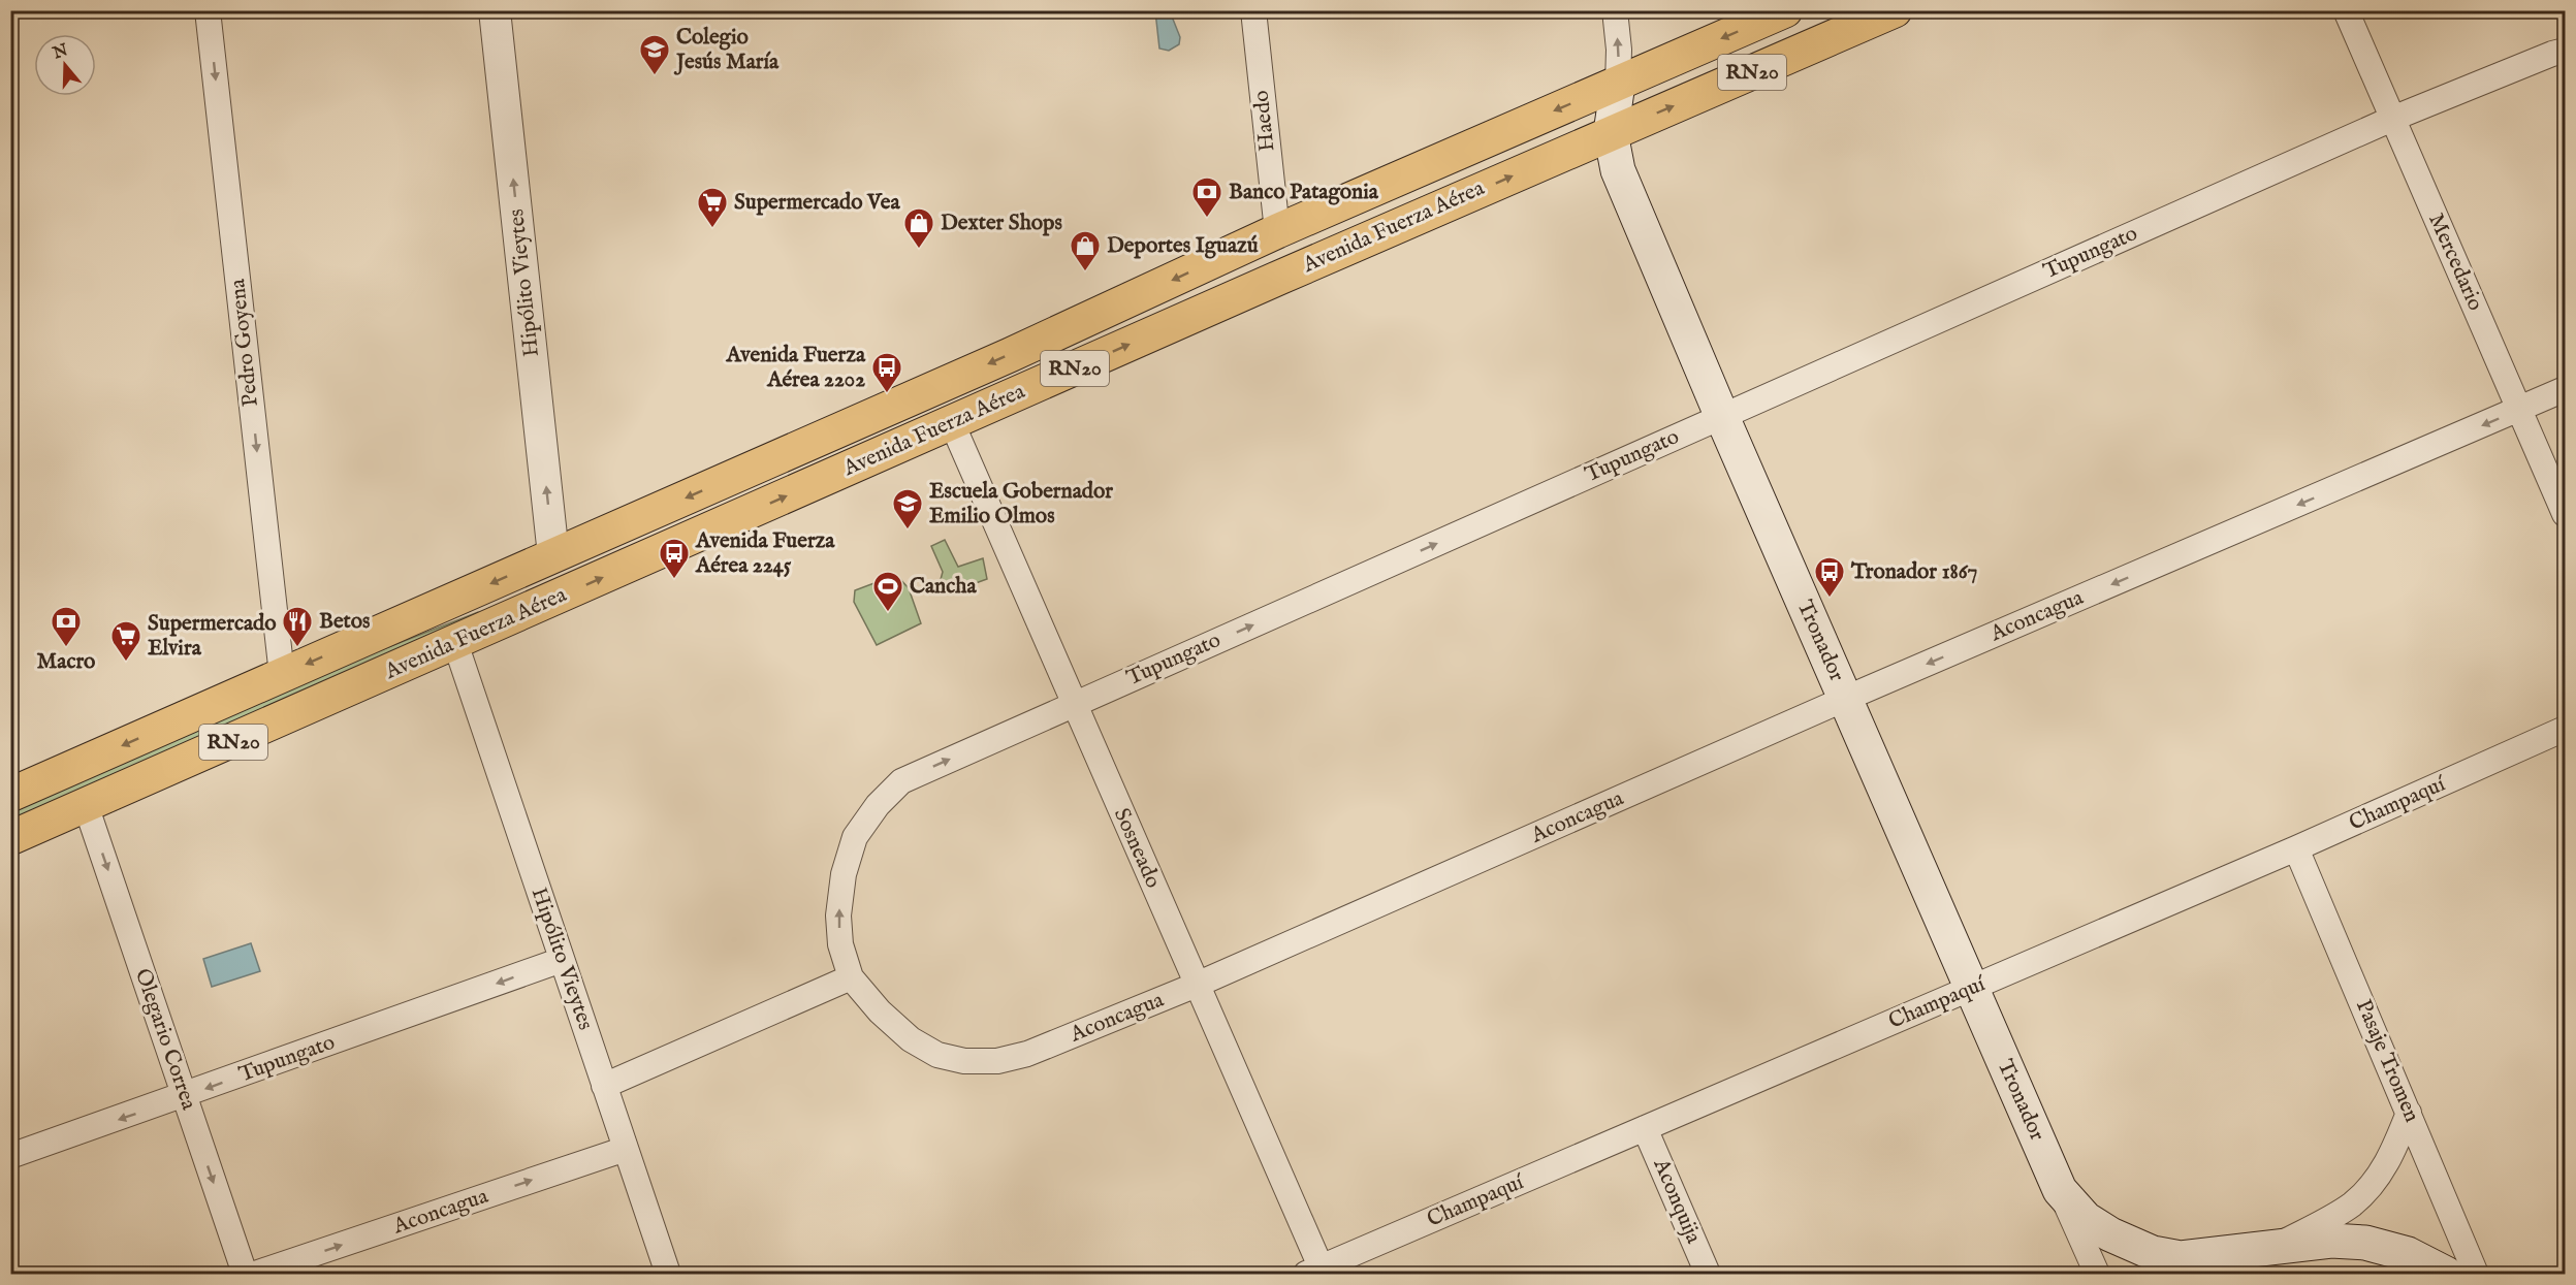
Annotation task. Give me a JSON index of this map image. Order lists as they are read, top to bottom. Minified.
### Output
{"streets":{"main road":["RN20","Avenida Fuerza Aérea","Tronador"],"street":["Haedo","Tupungato","Mercedario","Hipólito Vieytes","Pedro Goyena","Aconcagua","Champaquí","Sosneado","Olegario Correa","Pasaje Tromen","Aconquija"]},"crossings":[["Haedo","Avenida Fuerza Aérea"],["Avenida Fuerza Aérea","Hipólito Vieytes"],["Avenida Fuerza Aérea","Pedro Goyena"],["Avenida Fuerza Aérea","Tronador"],["Avenida Fuerza Aérea","Sosneado"],["Avenida Fuerza Aérea","Olegario Correa"],["Tupungato","Mercedario"],["Tupungato","Hipólito Vieytes"],["Tupungato","Aconcagua"],["Tupungato","Tronador"],["Tupungato","Sosneado"],["Tupungato","Olegario Correa"],["Mercedario","Aconcagua"],["Hipólito Vieytes","Aconcagua"],["Aconcagua","Tronador"],["Aconcagua","Sosneado"],["Tronador","Champaquí"],["Tronador","Pasaje Tromen"],["Champaquí","Sosneado"],["Champaquí","Pasaje Tromen"],["Champaquí","Aconquija"]],"one_way":["Hipólito Vieytes","Pedro Goyena","Olegario Correa"],"places":{"school or university":["Colegio Jesús María","Escuela Gobernador Emilio Olmos"],"bank":["Banco Patagonia","Macro"],"supermarket":["Supermercado Vea","Supermercado Elvira"],"shop":["Dexter Shops","Deportes Iguazú"],"bus stop":["Avenida Fuerza Aérea 2202","Avenida Fuerza Aérea 2245","Tronador 1867"],"sports":["Cancha"],"restaurant":["Betos"]},"north":"top"}
